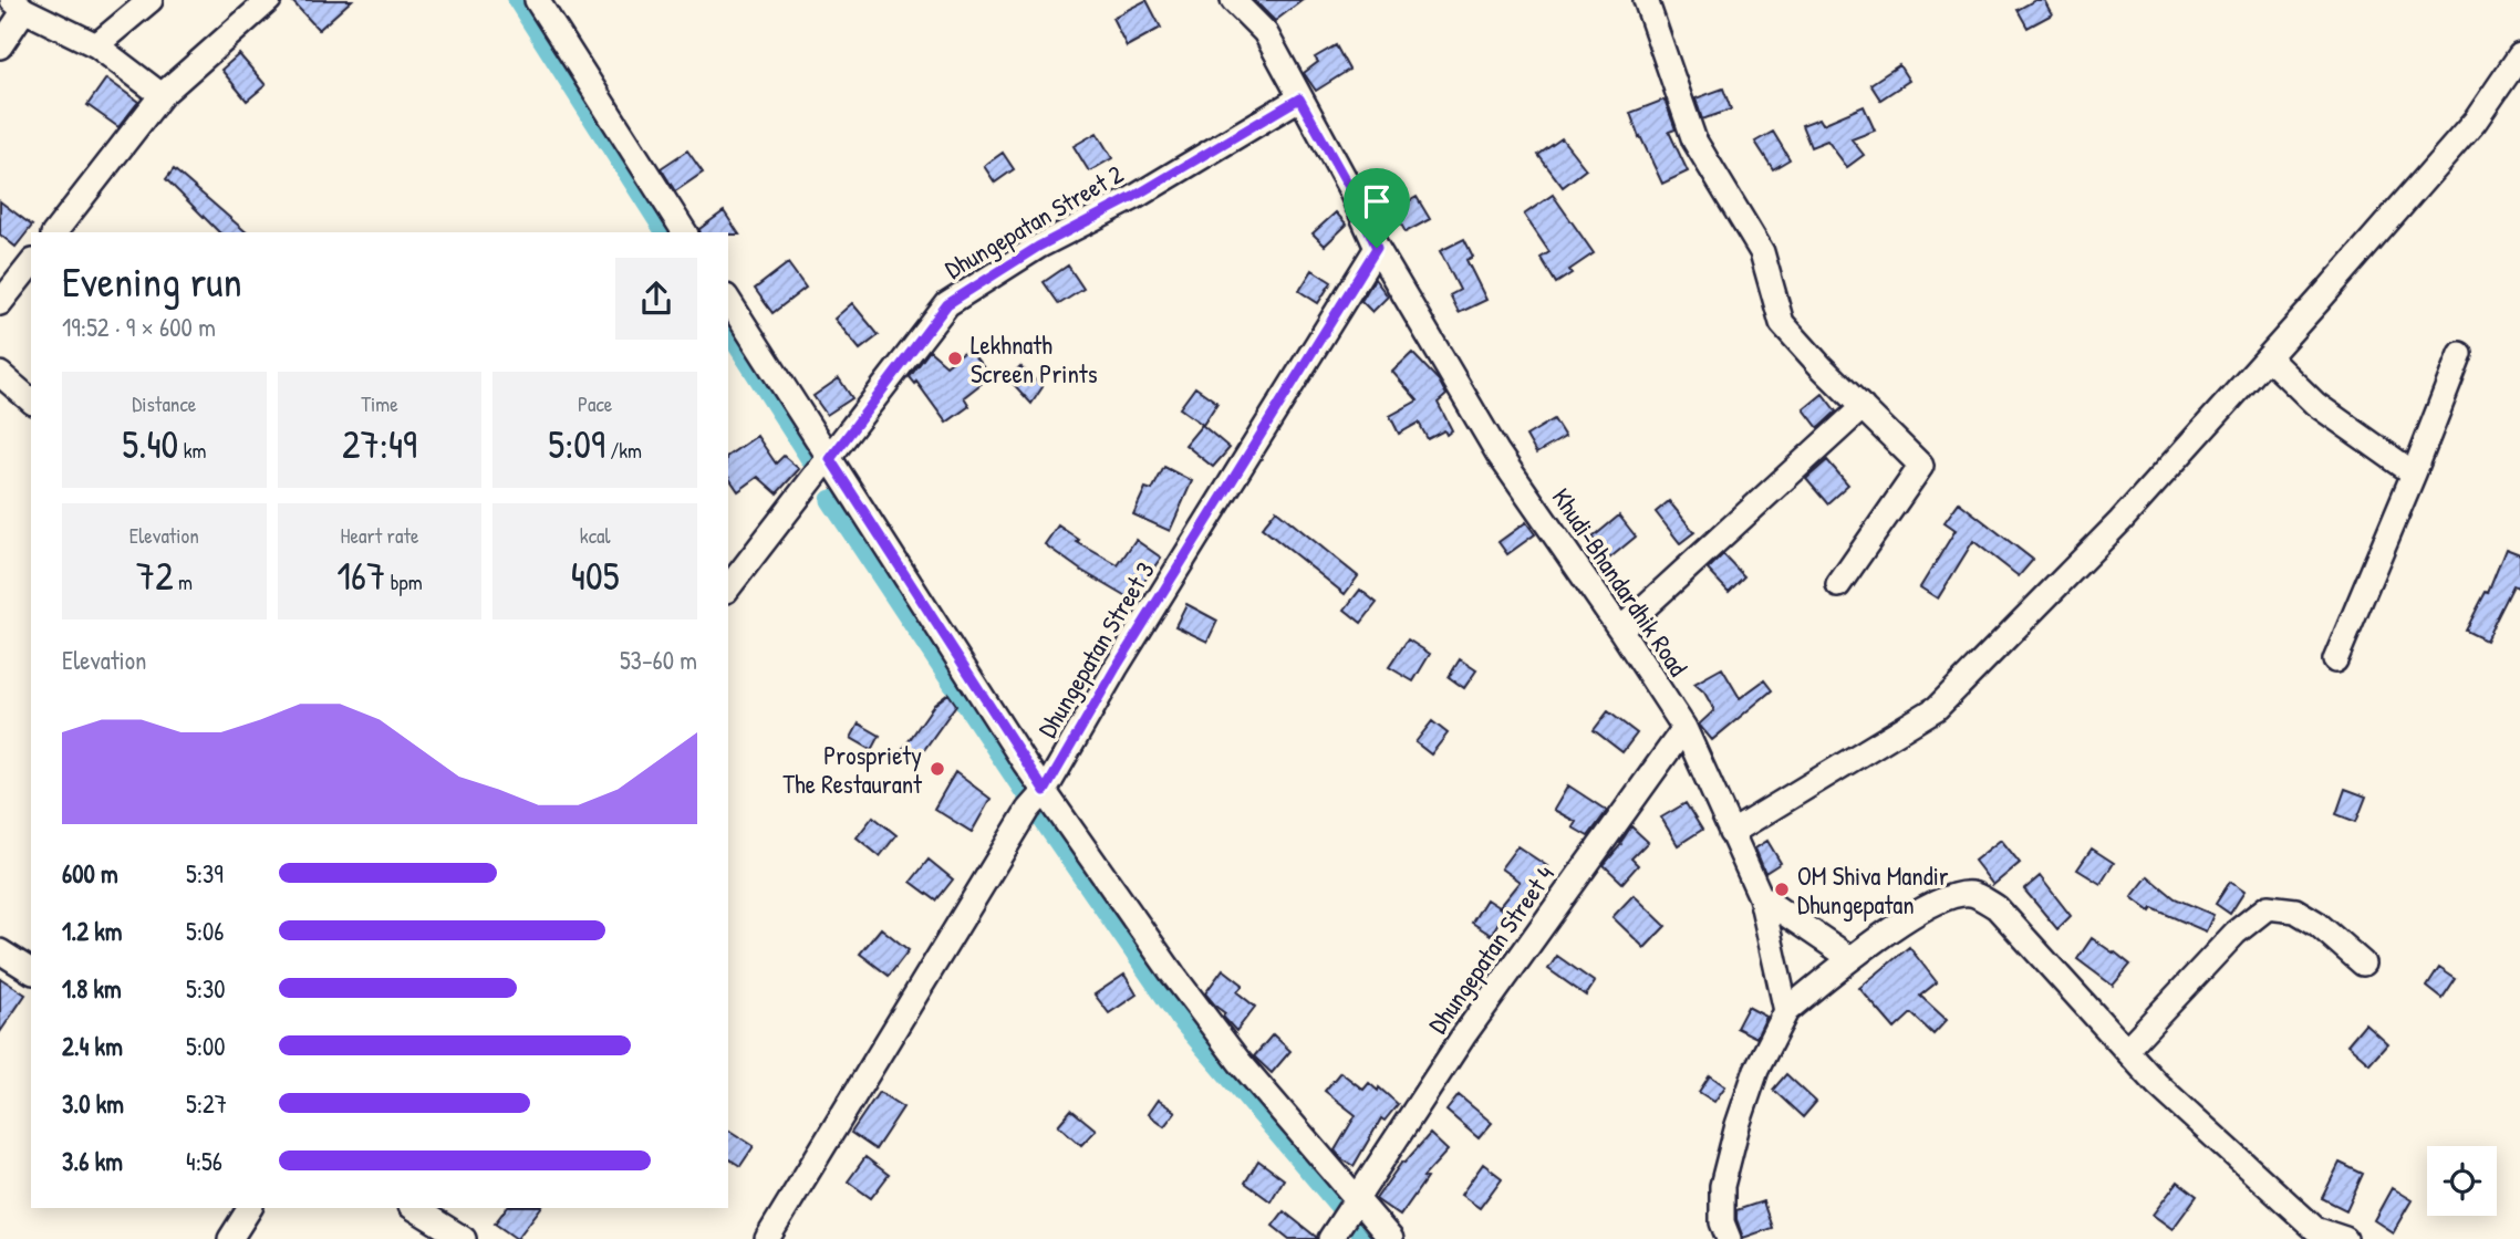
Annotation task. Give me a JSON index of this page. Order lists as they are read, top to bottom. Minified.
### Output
{"streets":{"street":["Dhungepatan Street 2","Khudi-Bhandardhik Road","Dhungepatan Street 3","Dhungepatan Street 4"]},"crossings":[["Dhungepatan Street 2","Khudi-Bhandardhik Road"],["Khudi-Bhandardhik Road","Dhungepatan Street 3"],["Khudi-Bhandardhik Road","Dhungepatan Street 4"]],"places":["Lekhnath Screen Prints","Prospriety The Restaurant","OM Shiva Mandir Dhungepatan"],"page":{"heading":["Evening run","19:52 · 9 × 600 m"],"stats":[["Distance","5.40 km"],["Time","27:49"],["Pace","5:09 /km"],["Elevation","72 m"],["Heart rate","167 bpm"],["kcal","405"]],"chart":["Elevation","53–60 m"],"list":[{"name":"600 m","note":"5:39"},{"name":"1.2 km","note":"5:06"},{"name":"1.8 km","note":"5:30"},{"name":"2.4 km","note":"5:00"},{"name":"3.0 km","note":"5:27"},{"name":"3.6 km","note":"4:56"}]}}
